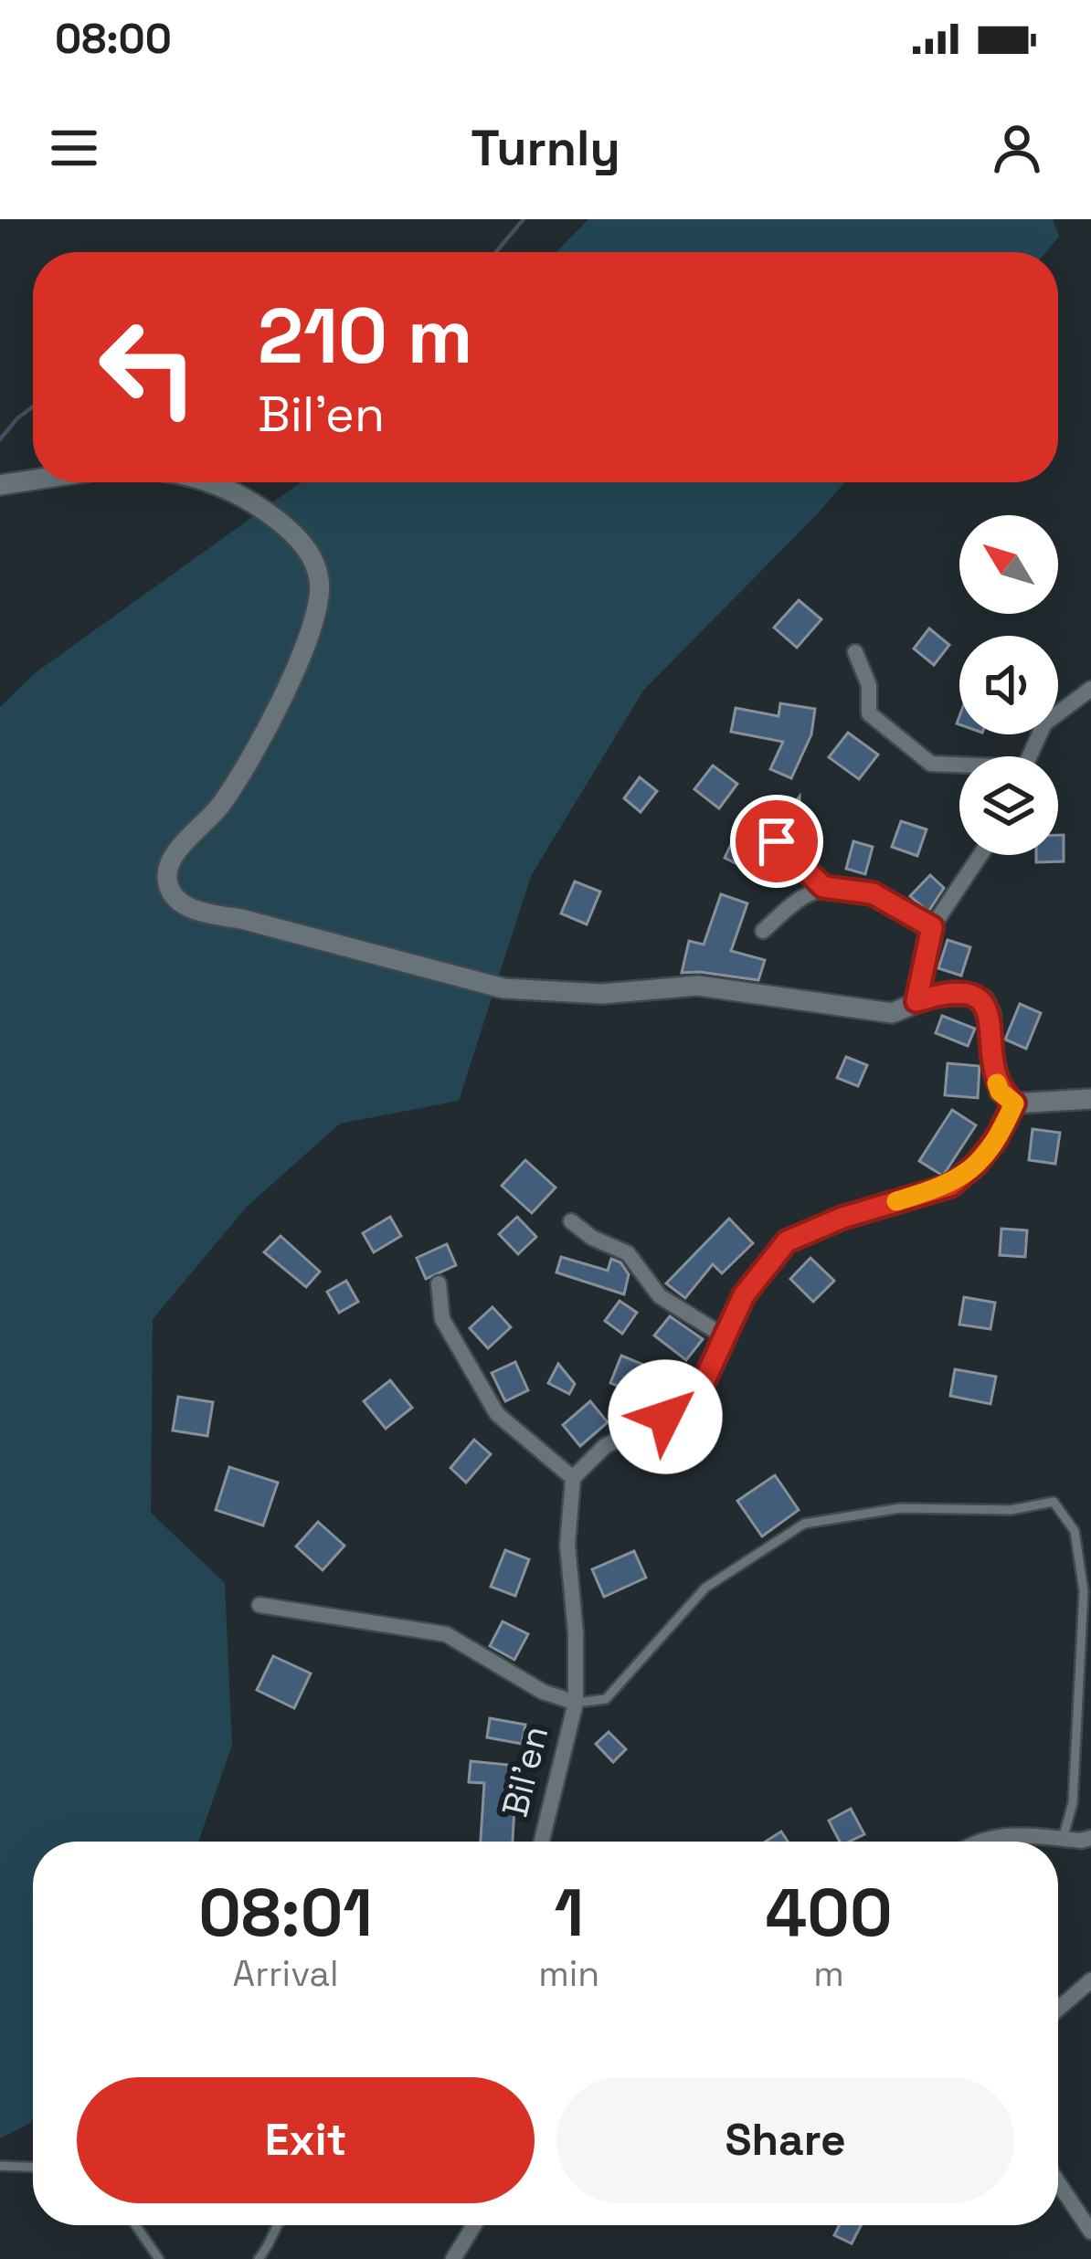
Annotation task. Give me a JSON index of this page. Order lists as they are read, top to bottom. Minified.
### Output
{"streets":{"street":["Bil'en"]},"north":"top left","page":{"status":"08:00","header":"Turnly","turn":["210 m","Bil'en"],"eta":["08:01","Arrival","1","min","400","m"],"buttons":["Exit","Share"]}}
